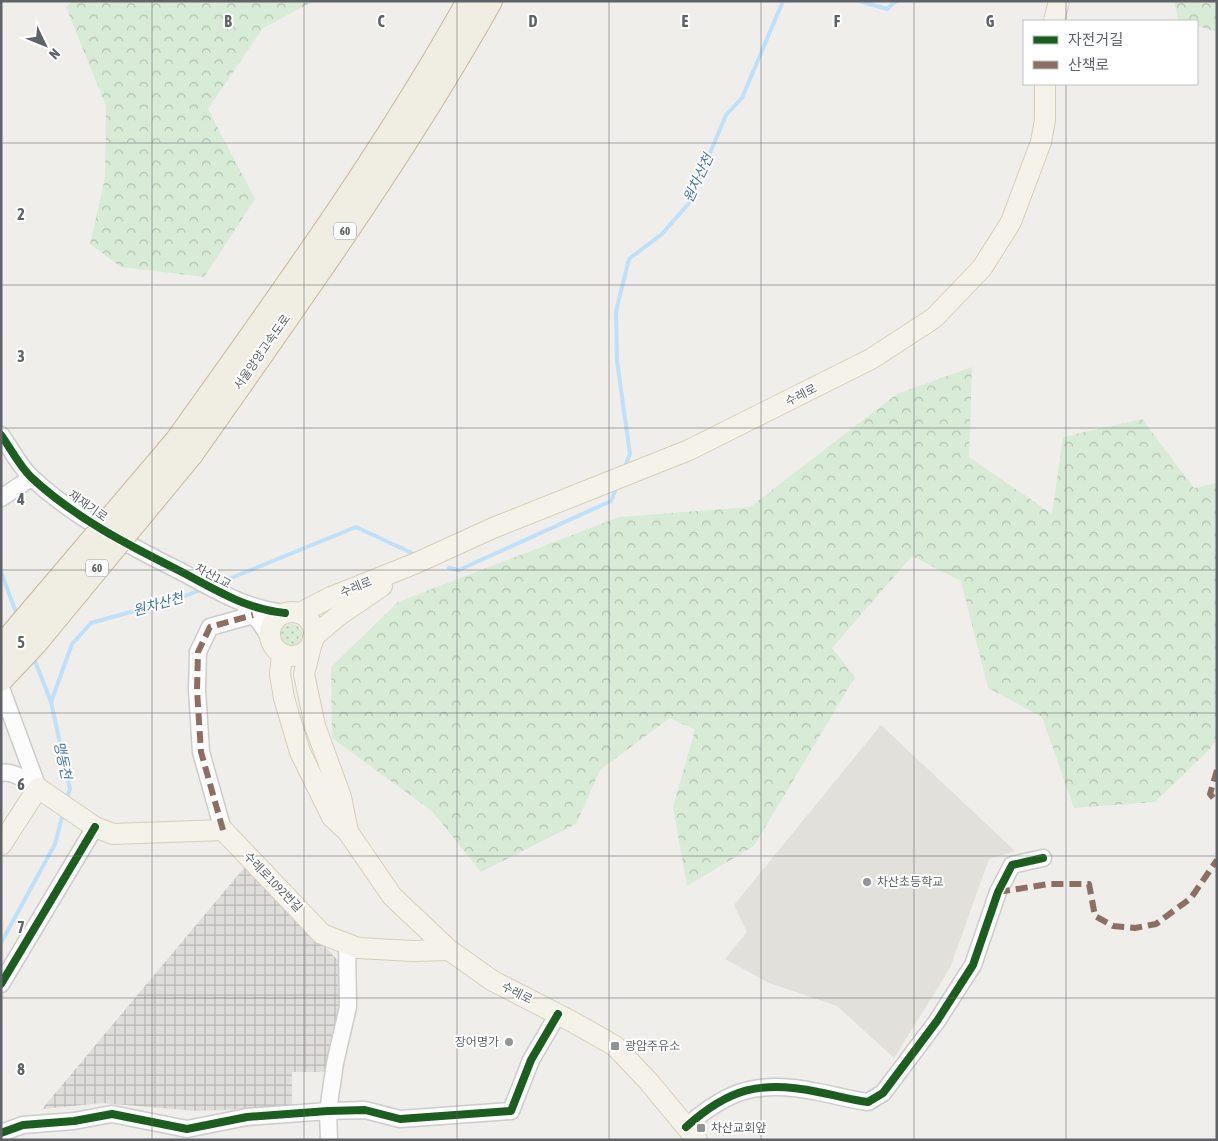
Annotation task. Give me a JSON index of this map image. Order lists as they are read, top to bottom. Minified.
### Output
{"streets":{"highway":["60","서울양양고속도로"],"main road":["수레로","수레로1092번길"],"street":["재재기로","차산1교"]},"crossings":[["수레로","수레로1092번길"],["재재기로","차산1교"]],"water":["원차산천","맹동천"],"places":{"other":["차산초등학교","장어명가"],"transit":["광암주유소","차산교회앞"]},"legend":["자전거길","산책로"],"north":"bottom right","grid":{"columns":["B","C","D","E","F","G"],"rows":["2","3","4","5","6","7","8"]}}
